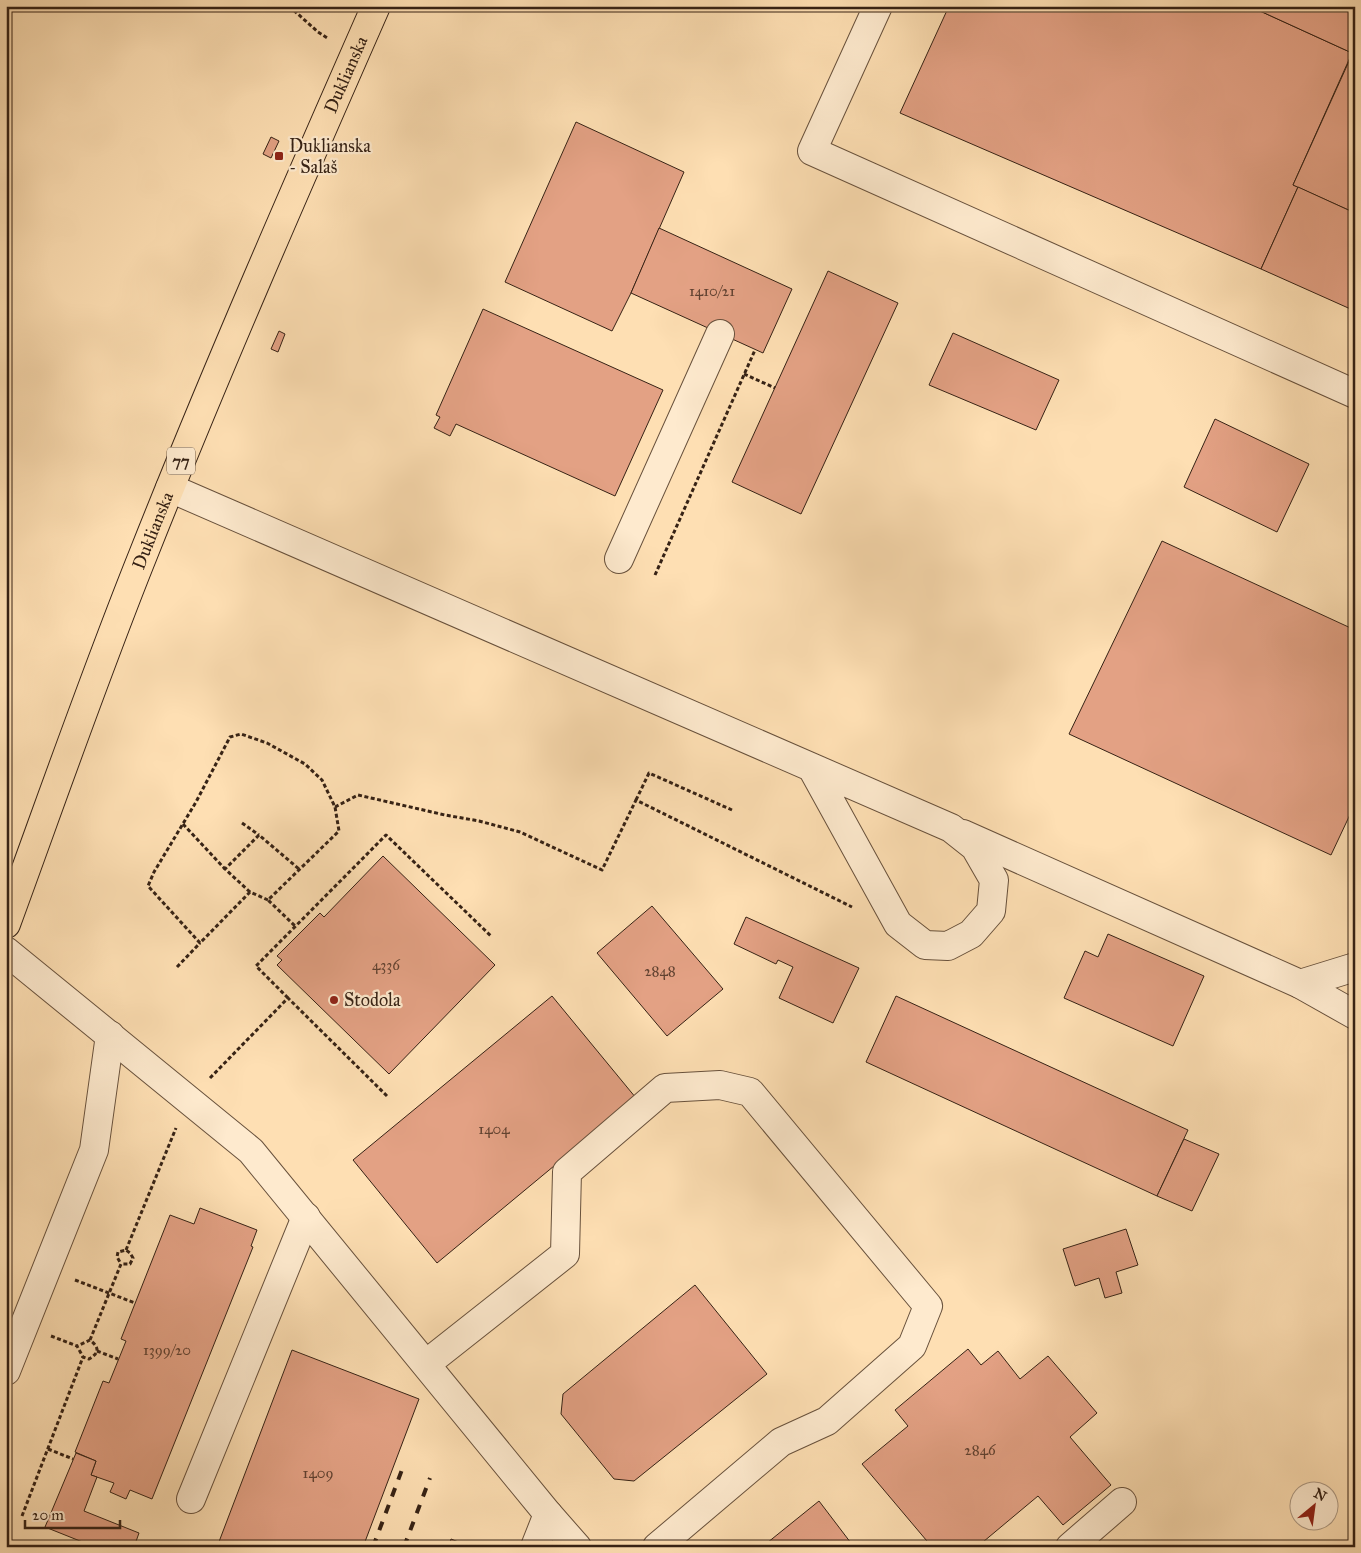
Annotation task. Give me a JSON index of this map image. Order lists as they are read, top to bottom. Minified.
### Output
{"streets":{"main road":["Duklianska","77"]},"places":{"transit":["Duklianska - Salaš"],"other":["Stodola"]},"house_numbers":["1410/21","4336","2848","1404","1399/20","2846","1409"],"scale_bar":"20 m","north":"top right"}
